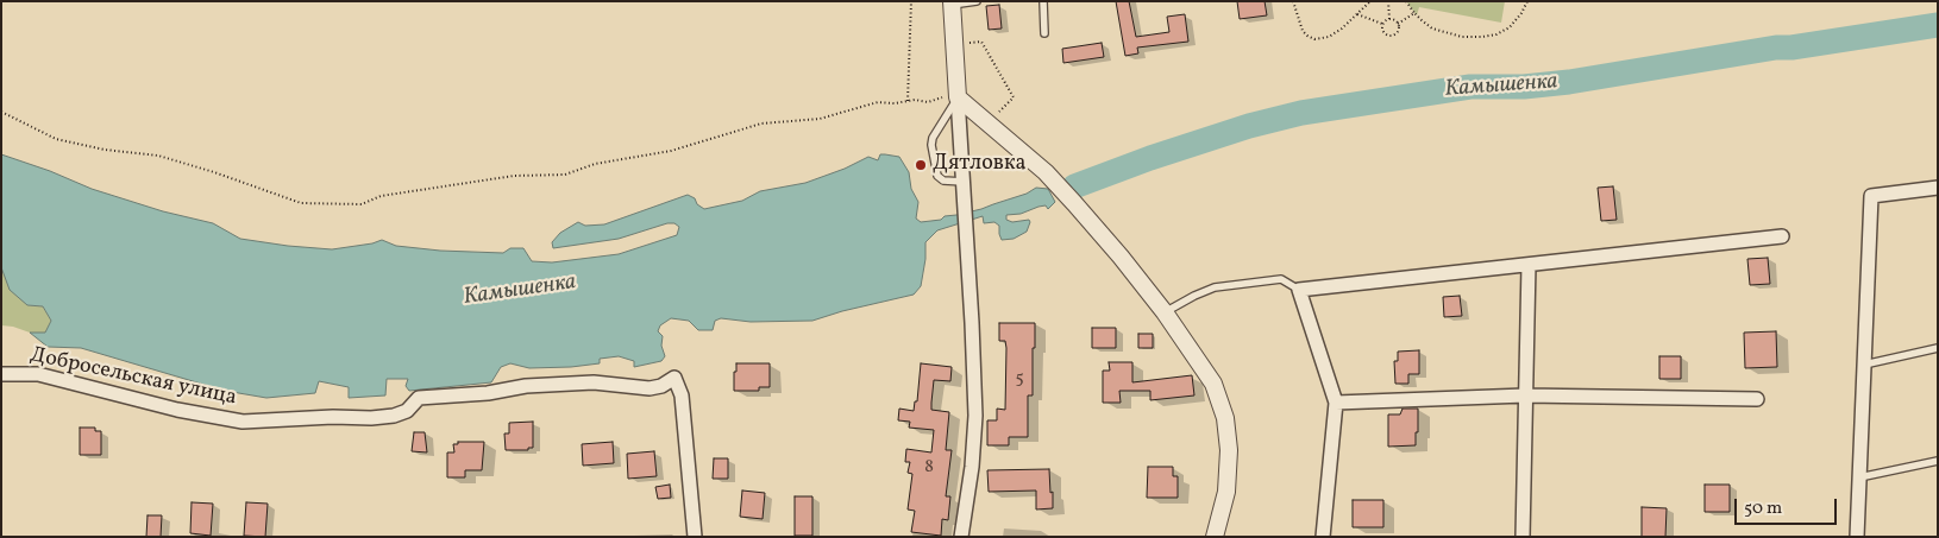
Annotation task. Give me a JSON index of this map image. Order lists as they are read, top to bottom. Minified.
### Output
{"streets":{"street":["Добросельская улица"]},"water":["Камышенка"],"places":["Дятловка"],"house_numbers":["5","8"],"scale_bar":"50 m"}
